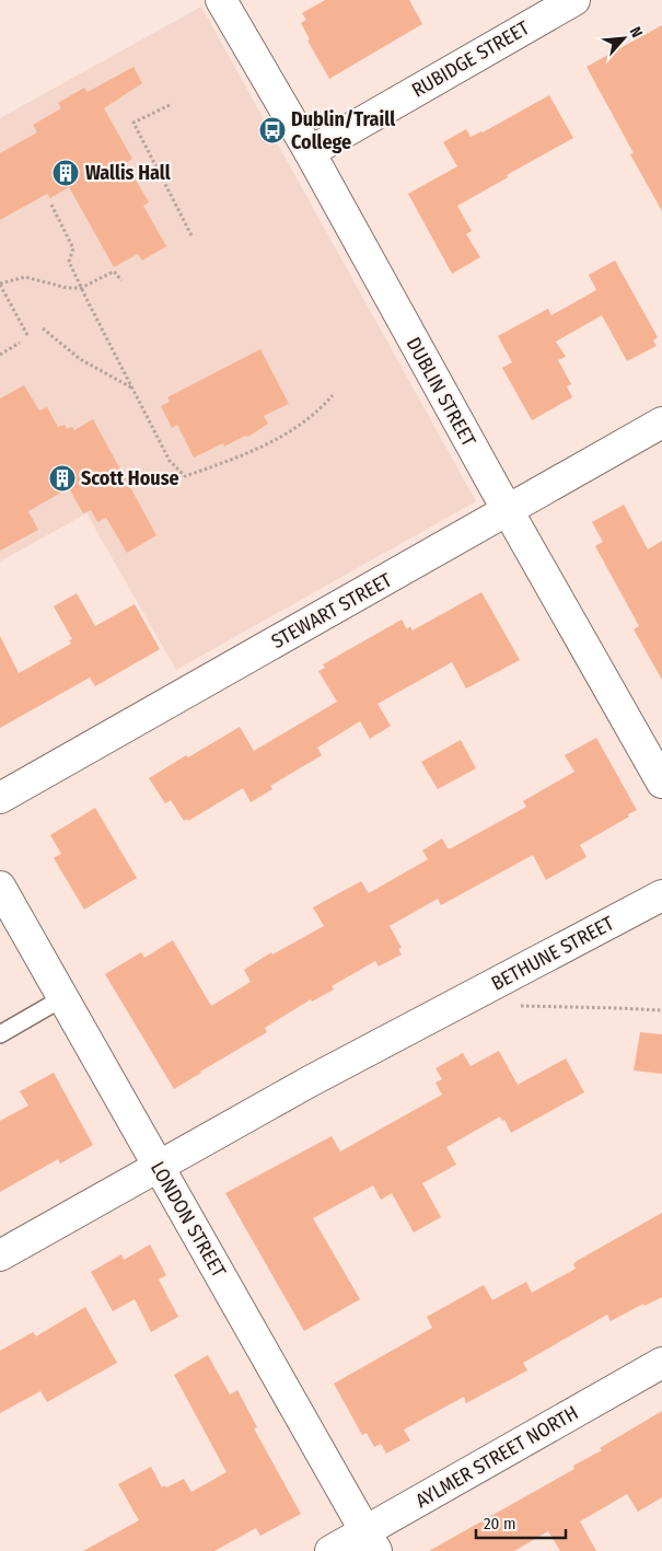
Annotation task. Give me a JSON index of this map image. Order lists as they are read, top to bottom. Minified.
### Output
{"streets":{"street":["RUBIDGE STREET","DUBLIN STREET","STEWART STREET","BETHUNE STREET","LONDON STREET","AYLMER STREET NORTH"]},"crossings":[["RUBIDGE STREET","DUBLIN STREET"],["DUBLIN STREET","STEWART STREET"],["BETHUNE STREET","LONDON STREET"],["LONDON STREET","AYLMER STREET NORTH"]],"places":{"bus stop":["Dublin/Traill College"],"building":["Wallis Hall","Scott House"]},"scale_bar":"20 m","north":"top right"}
